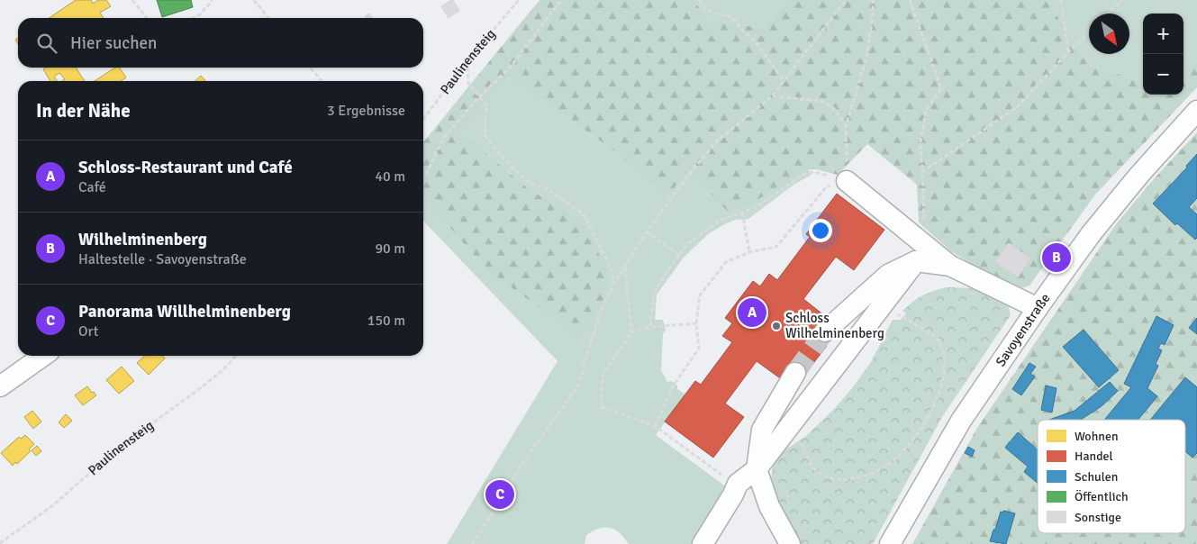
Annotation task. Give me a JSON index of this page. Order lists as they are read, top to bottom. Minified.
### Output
{"streets":{"street":["Savoyenstraße"],"path":["Paulinensteig"]},"places":["Schloss Wilhelminenberg"],"legend":["Wohnen","Handel","Schulen","Öffentlich","Sonstige"],"north":"bottom right","page":{"map_buttons":["+","−"],"search":"Hier suchen","heading":["In der Nähe","3 Ergebnisse"],"list":[{"mark":"A","name":"Schloss-Restaurant und Café","note":"Café","value":"40 m"},{"mark":"B","name":"Wilhelminenberg","note":"Haltestelle · Savoyenstraße","value":"90 m"},{"mark":"C","name":"Panorama Willhelminenberg","note":"Ort","value":"150 m"}],"pins":["B","A","C"]}}
